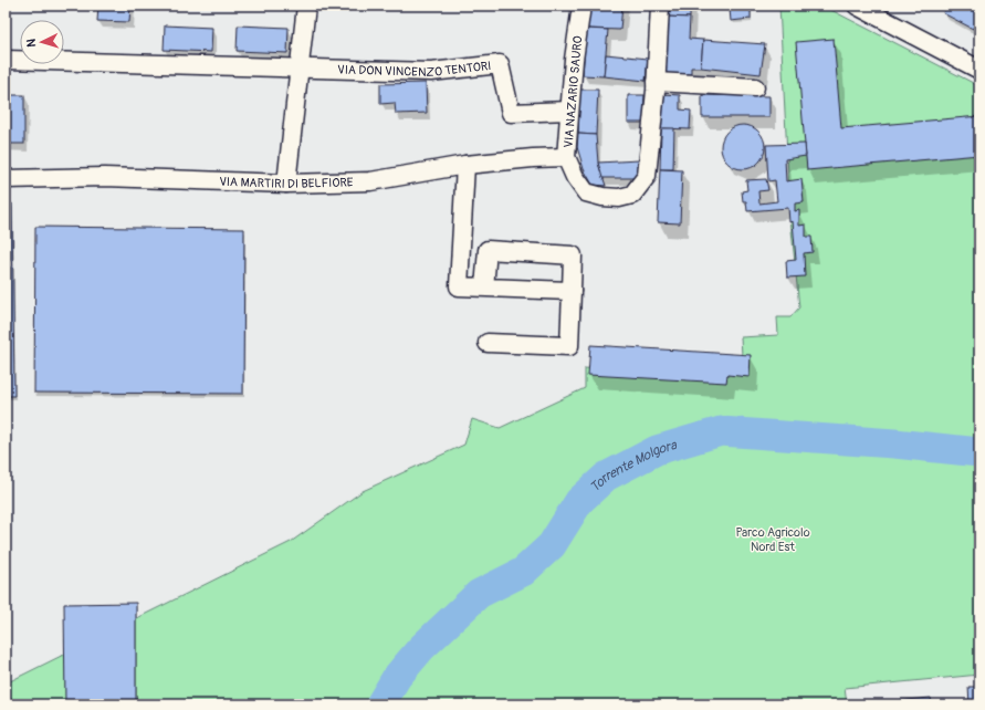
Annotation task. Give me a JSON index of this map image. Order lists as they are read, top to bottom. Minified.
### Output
{"streets":{"street":["VIA DON VINCENZO TENTORI","VIA NAZARIO SAURO","VIA MARTIRI DI BELFIORE"]},"crossings":[["VIA DON VINCENZO TENTORI","VIA NAZARIO SAURO"],["VIA NAZARIO SAURO","VIA MARTIRI DI BELFIORE"]],"water":["Torrente Molgora"],"parks":["Parco Agricolo Nord Est"],"north":"left"}
